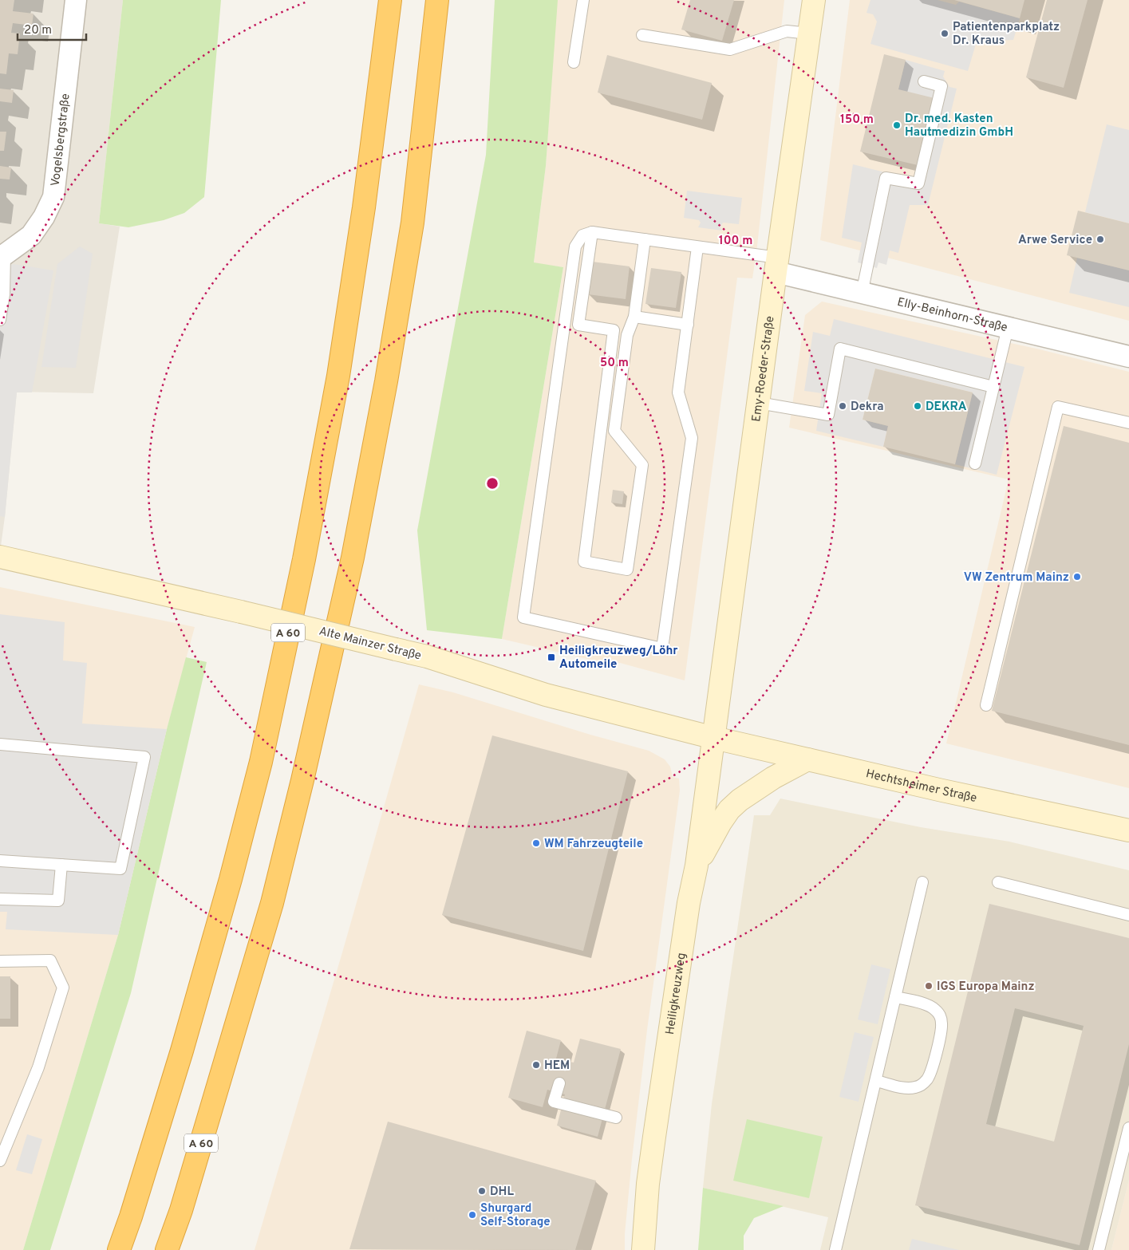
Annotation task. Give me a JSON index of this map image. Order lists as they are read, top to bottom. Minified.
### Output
{"streets":{"highway":["A 60"],"street":["Vogelsbergstraße","Elly-Beinhorn-Straße","Emy-Roeder-Straße","Alte Mainzer Straße","Hechtsheimer Straße","Heiligkreuzweg"]},"crossings":[["Elly-Beinhorn-Straße","Emy-Roeder-Straße"],["Emy-Roeder-Straße","Alte Mainzer Straße"],["Emy-Roeder-Straße","Hechtsheimer Straße"],["Emy-Roeder-Straße","Heiligkreuzweg"],["Alte Mainzer Straße","Hechtsheimer Straße"],["Alte Mainzer Straße","Heiligkreuzweg"],["Hechtsheimer Straße","Heiligkreuzweg"]],"places":{"other":["Patientenparkplatz Dr. Kraus","Dr. med. Kasten Hautmedizin GmbH","Arwe Service","Dekra","DEKRA","VW Zentrum Mainz","WM Fahrzeugteile","IGS Europa Mainz","HEM","DHL","Shurgard Self-Storage"],"transit":["Heiligkreuzweg/Löhr Automeile"]},"scale_bar":"20 m","rings":["150 m","100 m","50 m"]}
